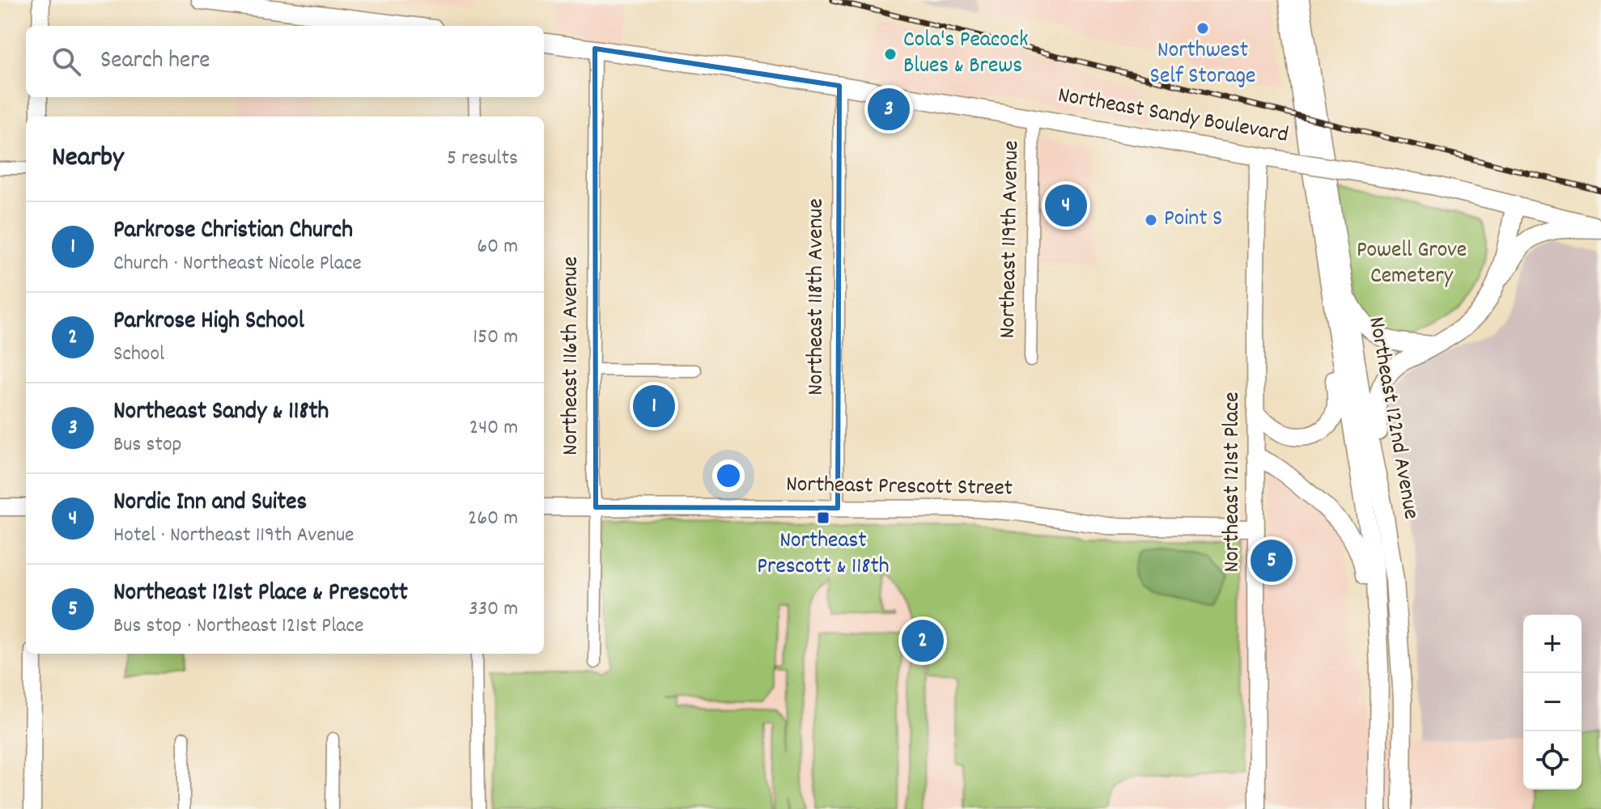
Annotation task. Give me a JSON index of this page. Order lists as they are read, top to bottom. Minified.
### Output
{"streets":{"main road":["Northeast Sandy Boulevard","Northeast 122nd Avenue"],"street":["Northeast 119th Avenue","Northeast 118th Avenue","Northeast 116th Avenue","Northeast 121st Place","Northeast Prescott Street"]},"crossings":[["Northeast Sandy Boulevard","Northeast 119th Avenue"],["Northeast Sandy Boulevard","Northeast 118th Avenue"],["Northeast Sandy Boulevard","Northeast 116th Avenue"],["Northeast Sandy Boulevard","Northeast 121st Place"],["Northeast 118th Avenue","Northeast Prescott Street"],["Northeast 116th Avenue","Northeast Prescott Street"],["Northeast 121st Place","Northeast Prescott Street"]],"parks":["Powell Grove Cemetery"],"places":{"other":["Northwest Self Storage","Cola's Peacock Blues & Brews","Point S"],"transit":["Northeast Prescott & 118th"]},"page":{"search":"Search here","pins":["3","4","1","5","2"],"heading":["Nearby","5 results"],"list":[{"mark":"1","name":"Parkrose Christian Church","note":"Church · Northeast Nicole Place","value":"60 m"},{"mark":"2","name":"Parkrose High School","note":"School","value":"150 m"},{"mark":"3","name":"Northeast Sandy & 118th","note":"Bus stop","value":"240 m"},{"mark":"4","name":"Nordic Inn and Suites","note":"Hotel · Northeast 119th Avenue","value":"260 m"},{"mark":"5","name":"Northeast 121st Place & Prescott","note":"Bus stop · Northeast 121st Place","value":"330 m"}],"map_buttons":["+","−"]}}
